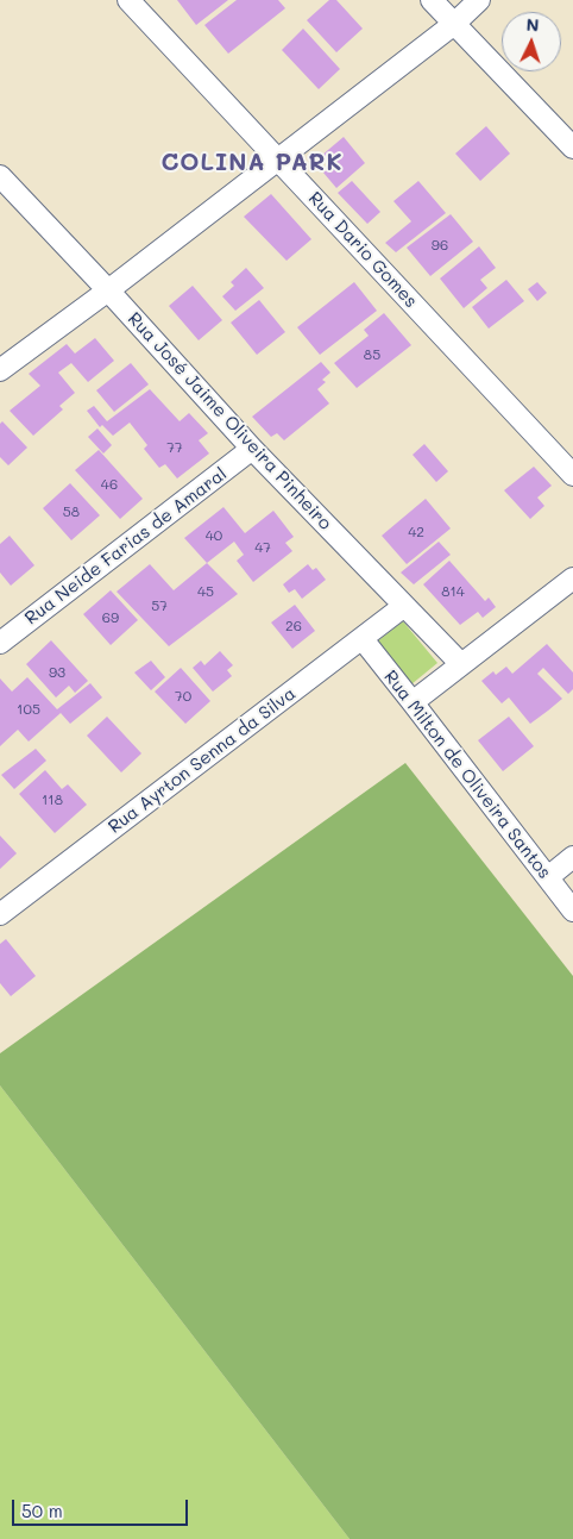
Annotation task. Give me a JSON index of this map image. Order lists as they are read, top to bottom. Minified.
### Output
{"streets":{"street":["Rua Dario Gomes","Rua José Jaime Oliveira Pinheiro","Rua Neide Farias de Amaral","Rua Ayrton Senna da Silva","Rua Milton de Oliveira Santos"]},"crossings":[["Rua José Jaime Oliveira Pinheiro","Rua Neide Farias de Amaral"],["Rua José Jaime Oliveira Pinheiro","Rua Ayrton Senna da Silva"],["Rua Ayrton Senna da Silva","Rua Milton de Oliveira Santos"]],"districts":["COLINA PARK"],"house_numbers":["96","85","77","46","58","42","40","47","45","814","57","69","26","93","70","105","118"],"scale_bar":"50 m","north":"top"}
